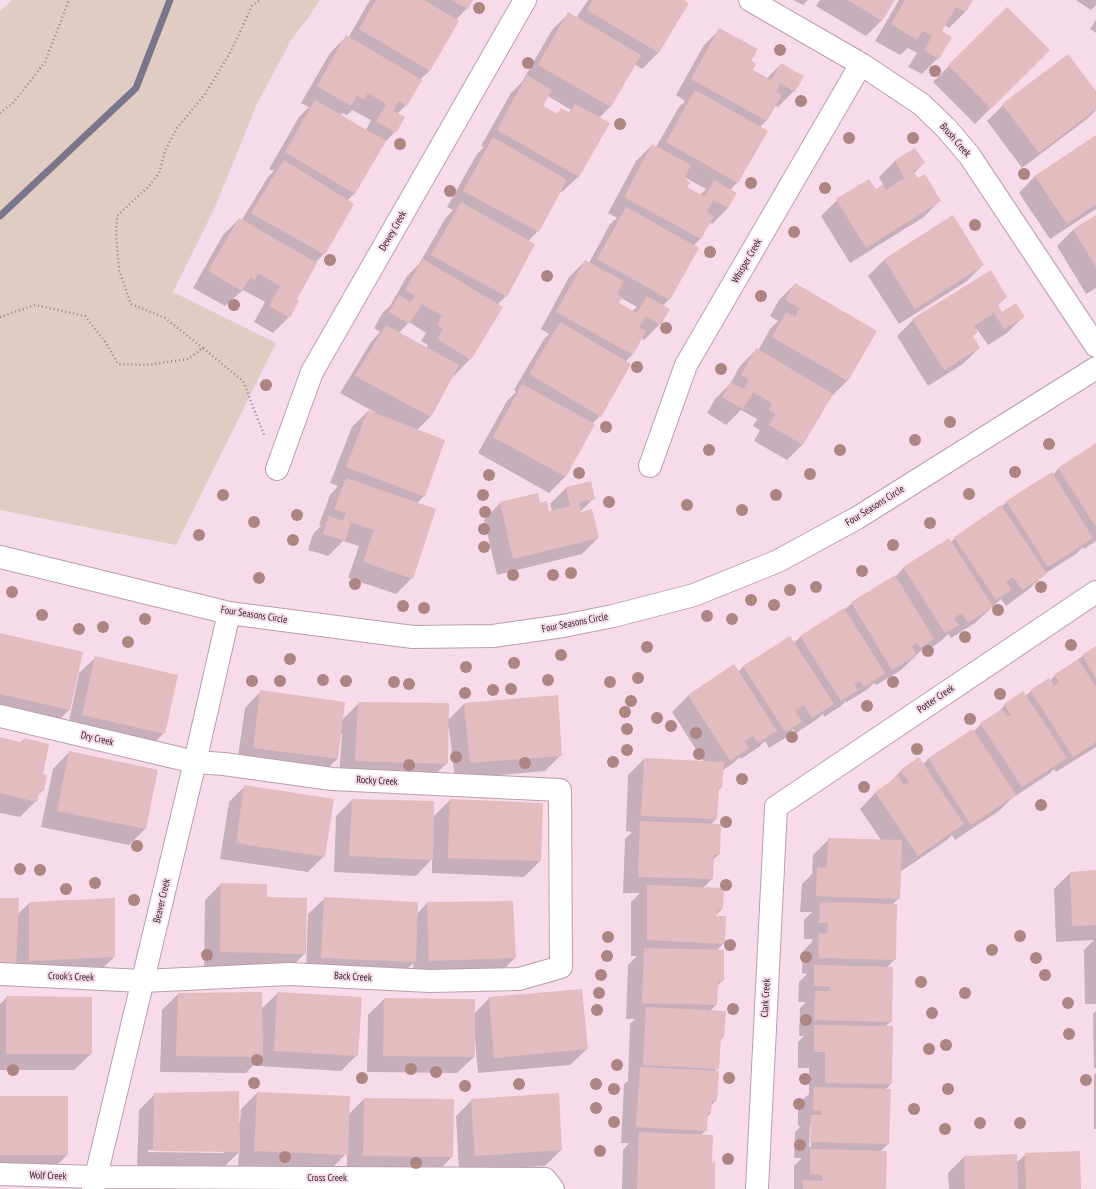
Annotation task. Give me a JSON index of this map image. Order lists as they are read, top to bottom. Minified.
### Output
{"streets":{"street":["Brush Creek","Dewey Creek","Whisper Creek","Four Seasons Circle","Potter Creek","Dry Creek","Rocky Creek","Beaver Creek","Crook's Creek","Back Creek","Clark Creek","Wolf Creek","Cross Creek"]},"crossings":[["Brush Creek","Whisper Creek"],["Four Seasons Circle","Beaver Creek"],["Potter Creek","Clark Creek"],["Dry Creek","Rocky Creek"],["Dry Creek","Beaver Creek"],["Rocky Creek","Beaver Creek"],["Rocky Creek","Back Creek"],["Beaver Creek","Crook's Creek"],["Beaver Creek","Back Creek"],["Beaver Creek","Wolf Creek"],["Beaver Creek","Cross Creek"],["Crook's Creek","Back Creek"],["Wolf Creek","Cross Creek"]]}
